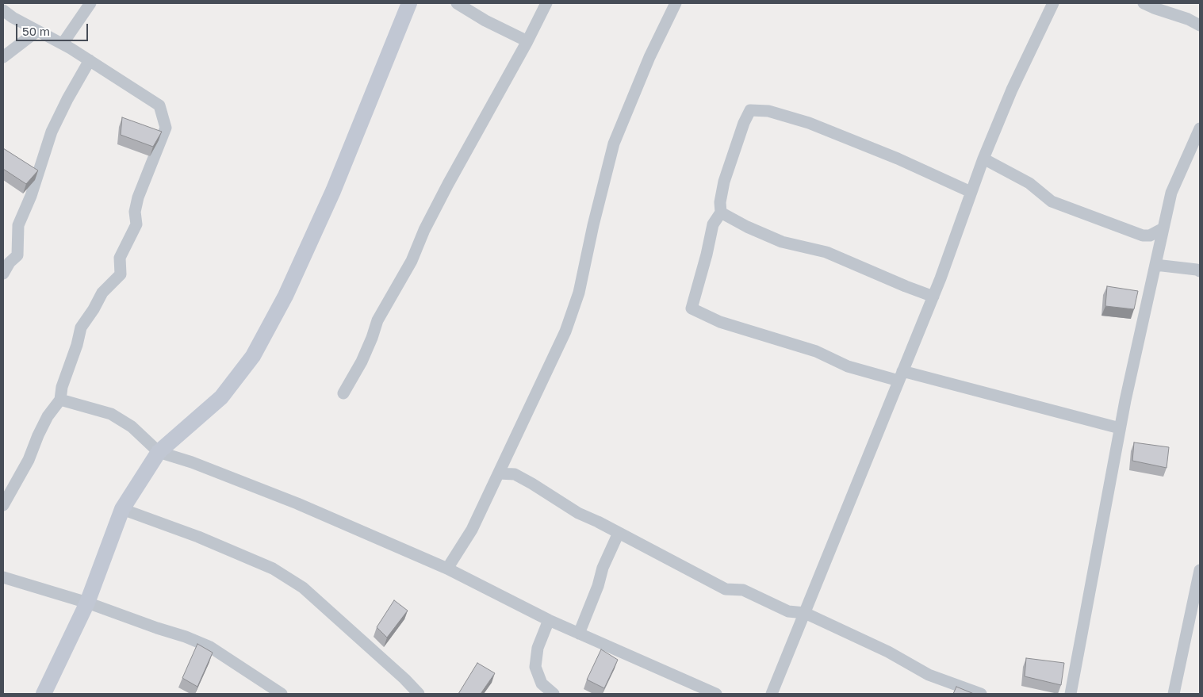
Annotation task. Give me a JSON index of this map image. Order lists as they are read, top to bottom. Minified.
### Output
{"scale_bar":"50 m"}
